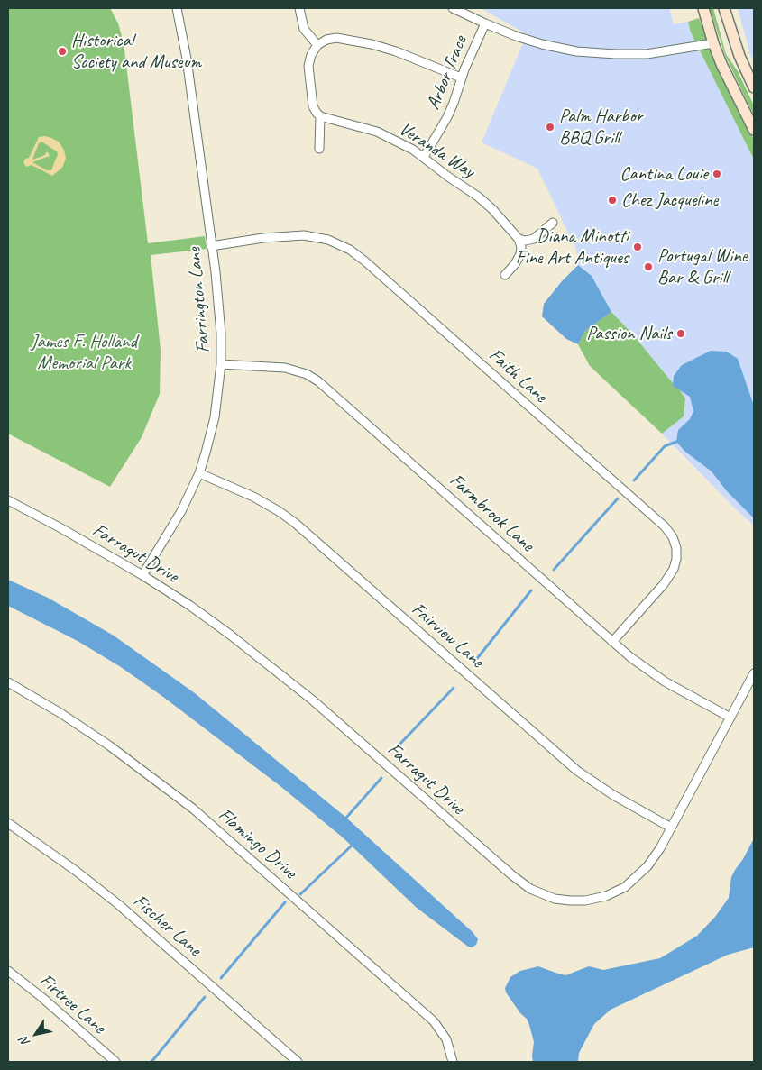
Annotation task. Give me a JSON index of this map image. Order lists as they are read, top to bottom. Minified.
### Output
{"streets":{"street":["Arbor Trace","Veranda Way","Farrington Lane","Faith Lane","Farmbrook Lane","Farragut Drive","Fairview Lane","Flamingo Drive","Fischer Lane","Firtree Lane"]},"crossings":[["Arbor Trace","Veranda Way"],["Farrington Lane","Faith Lane"],["Farrington Lane","Farmbrook Lane"],["Farrington Lane","Farragut Drive"],["Farrington Lane","Fairview Lane"],["Faith Lane","Farmbrook Lane"],["Farmbrook Lane","Farragut Drive"],["Farragut Drive","Fairview Lane"]],"parks":["James F. Holland Memorial Park"],"places":["Historical Society and Museum","Palm Harbor BBQ Grill","Cantina Louie","Chez Jacqueline","Diana Minotti Fine Art Antiques","Portugal Wine Bar & Grill","Passion Nails"],"north":"bottom left"}
